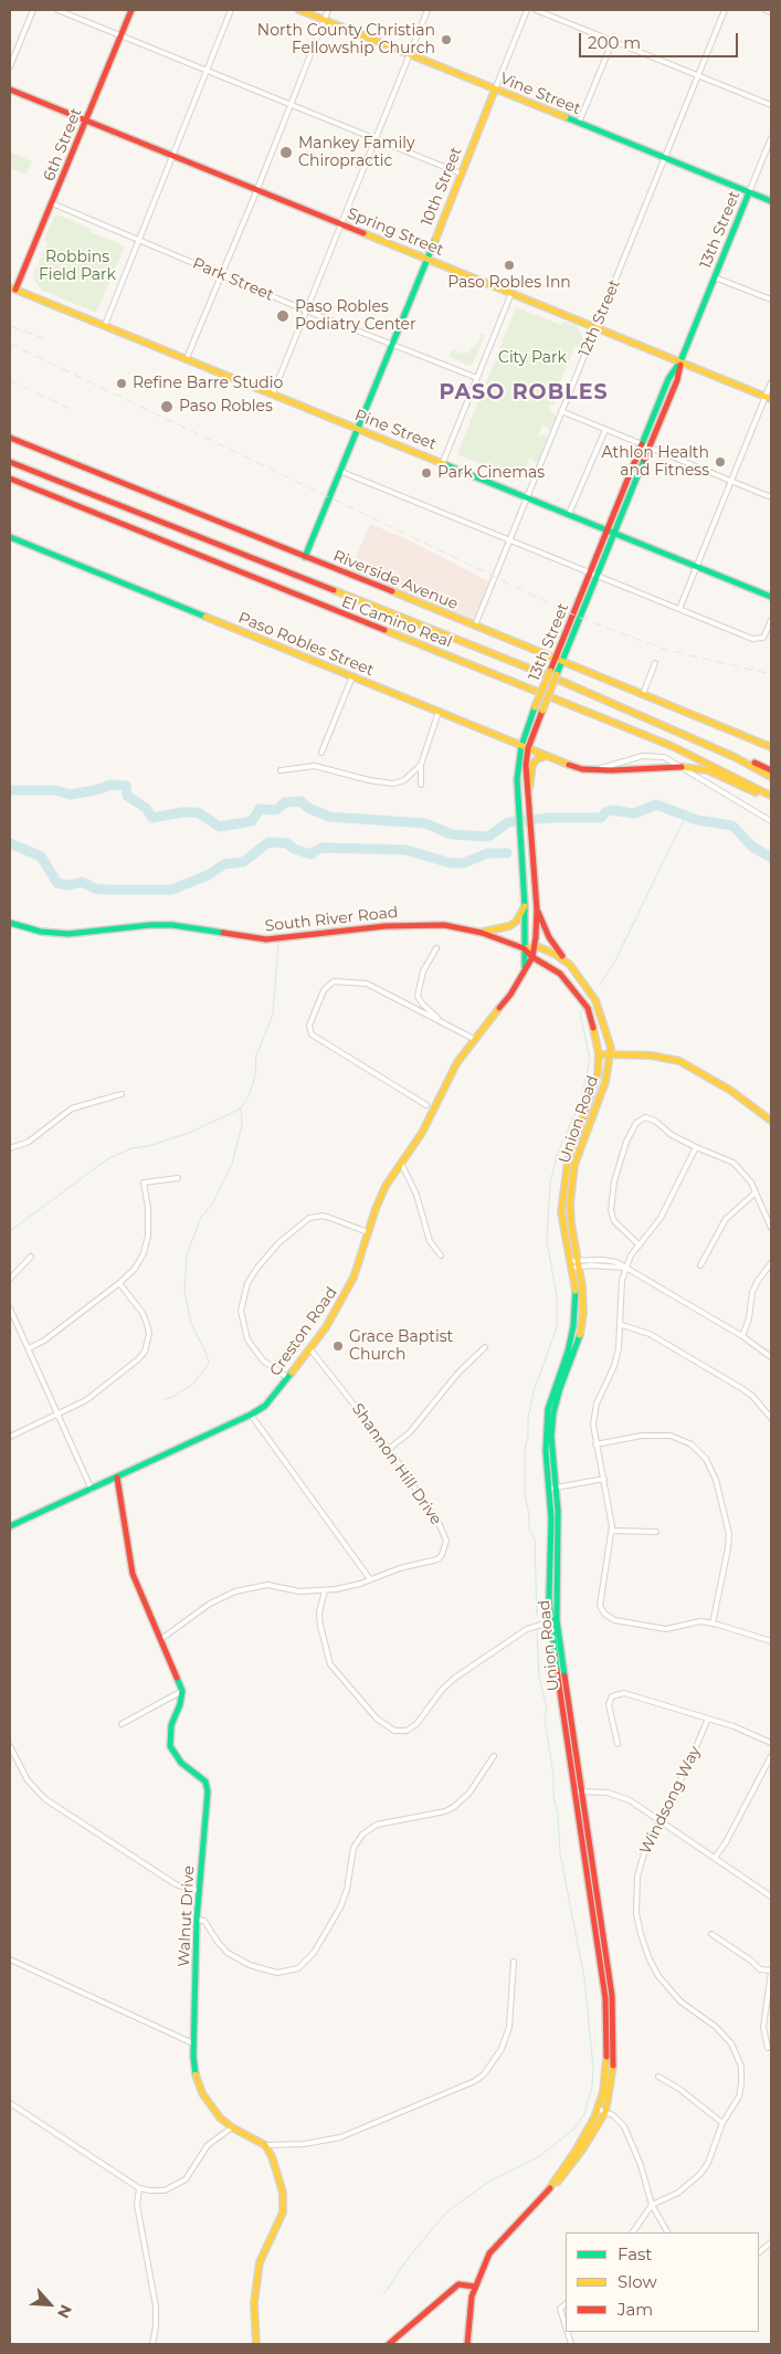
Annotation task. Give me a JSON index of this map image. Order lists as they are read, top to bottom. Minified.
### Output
{"streets":{"main road":["Vine Street","6th Street","10th Street","13th Street","Spring Street","Pine Street","Riverside Avenue","El Camino Real","Paso Robles Street","South River Road","Union Road","Creston Road","Walnut Drive"],"street":["Park Street","12th Street","Shannon Hill Drive","Windsong Way"]},"crossings":[["Vine Street","10th Street"],["Vine Street","13th Street"],["Vine Street","12th Street"],["6th Street","Spring Street"],["6th Street","Park Street"],["6th Street","Pine Street"],["10th Street","Spring Street"],["10th Street","Park Street"],["10th Street","Pine Street"],["10th Street","Riverside Avenue"],["13th Street","Spring Street"],["13th Street","Pine Street"],["13th Street","Riverside Avenue"],["13th Street","Paso Robles Street"],["13th Street","South River Road"],["13th Street","Union Road"],["Spring Street","12th Street"],["12th Street","Pine Street"],["12th Street","Riverside Avenue"],["South River Road","Union Road"],["Union Road","Creston Road"],["Creston Road","Shannon Hill Drive"]],"districts":["PASO ROBLES"],"parks":["Robbins Field Park","City Park"],"places":["North County Christian Fellowship Church","Mankey Family Chiropractic","Paso Robles Inn","Paso Robles Podiatry Center","Refine Barre Studio","Paso Robles","Athlon Health and Fitness","Park Cinemas","Grace Baptist Church"],"legend":["Fast","Slow","Jam"],"scale_bar":"200 m","north":"bottom right"}
